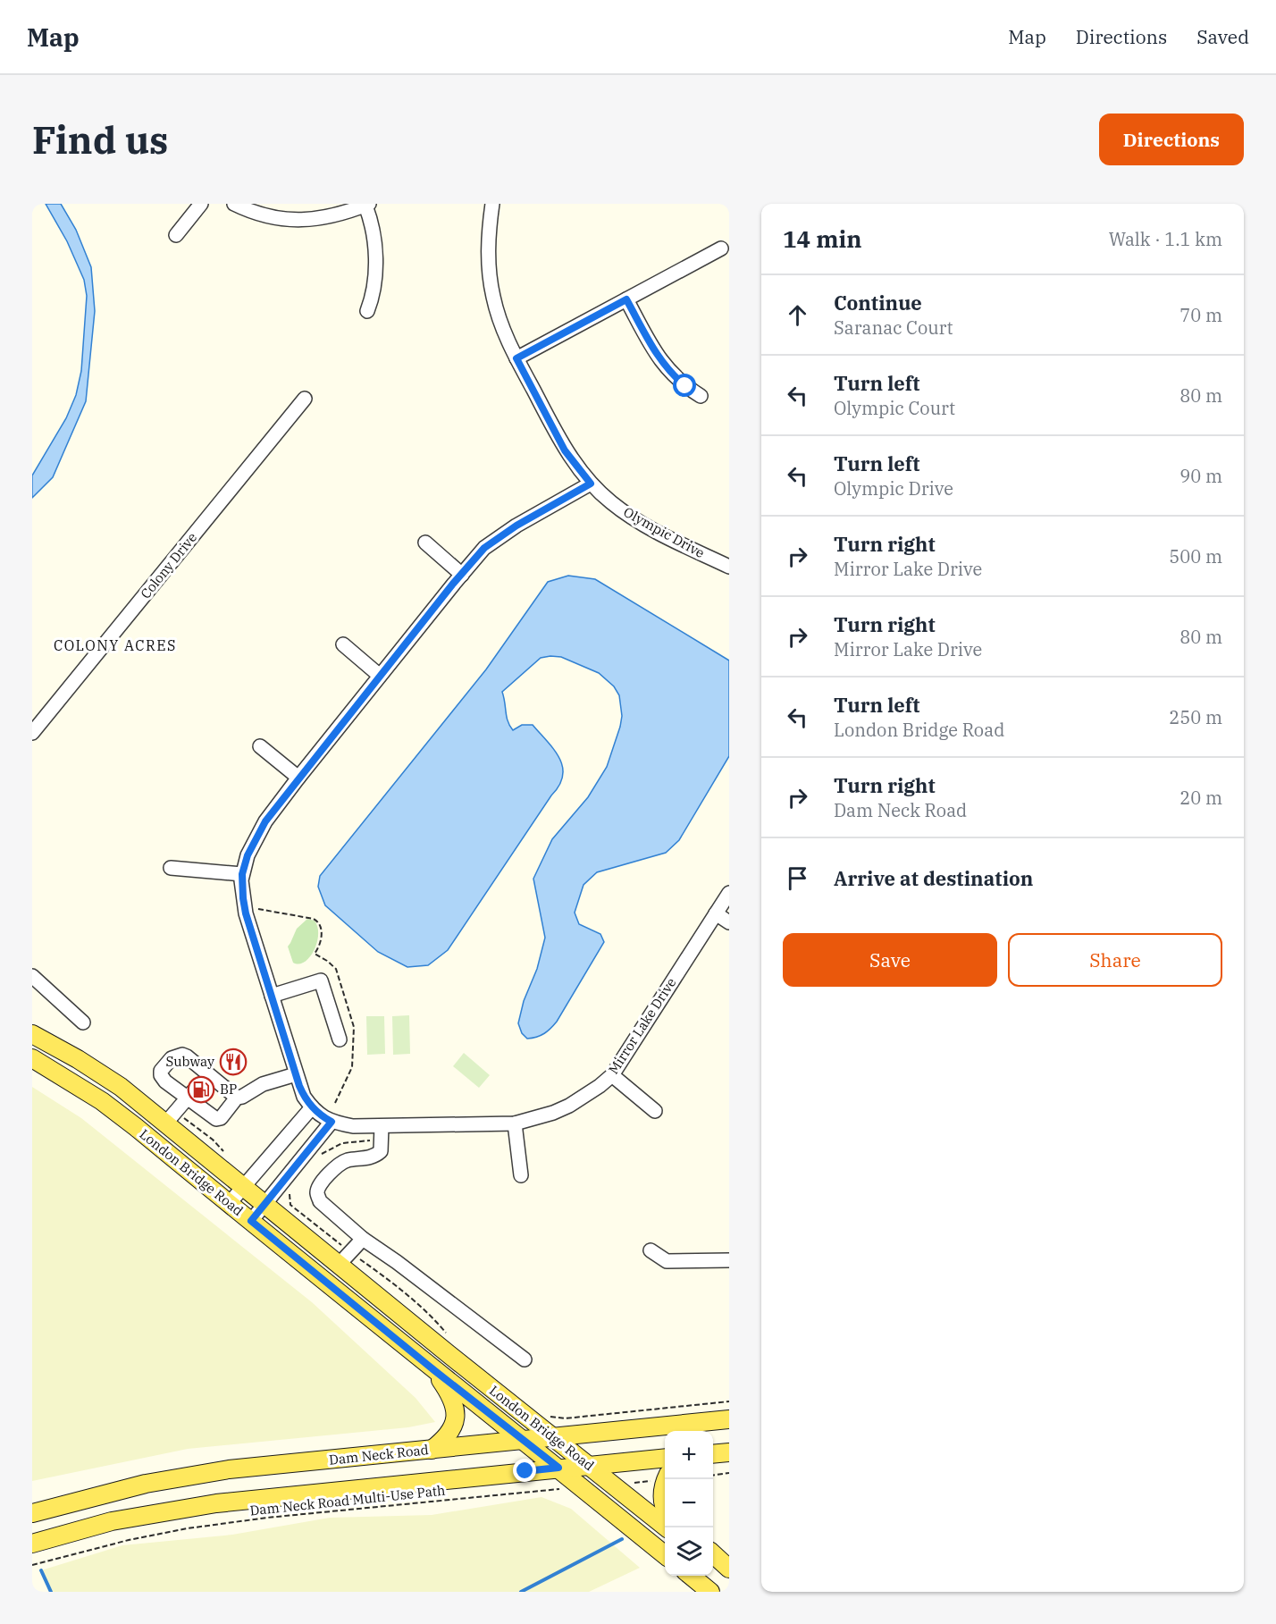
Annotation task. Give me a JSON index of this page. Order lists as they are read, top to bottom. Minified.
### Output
{"streets":{"main road":["London Bridge Road","Dam Neck Road"],"street":["Olympic Drive","Colony Drive","Mirror Lake Drive"],"path":["Dam Neck Road Multi-Use Path"]},"crossings":[["Olympic Drive","Mirror Lake Drive"],["London Bridge Road","Dam Neck Road"],["London Bridge Road","Dam Neck Road Multi-Use Path"]],"districts":["COLONY ACRES"],"places":{"restaurant":["Subway"],"fuel station":["BP"]},"page":{"header":"Map","nav":["Map","Directions","Saved"],"buttons":["Directions",["Save","Share"]],"title":"Find us","heading":["14 min","Walk · 1.1 km"],"list":[["Continue","Saranac Court","70 m"],["Turn left","Olympic Court","80 m"],["Turn left","Olympic Drive","90 m"],["Turn right","Mirror Lake Drive","500 m"],["Turn right","Mirror Lake Drive","80 m"],["Turn left","London Bridge Road","250 m"],["Turn right","Dam Neck Road","20 m"],"Arrive at destination"],"map_buttons":["+","−"]}}
